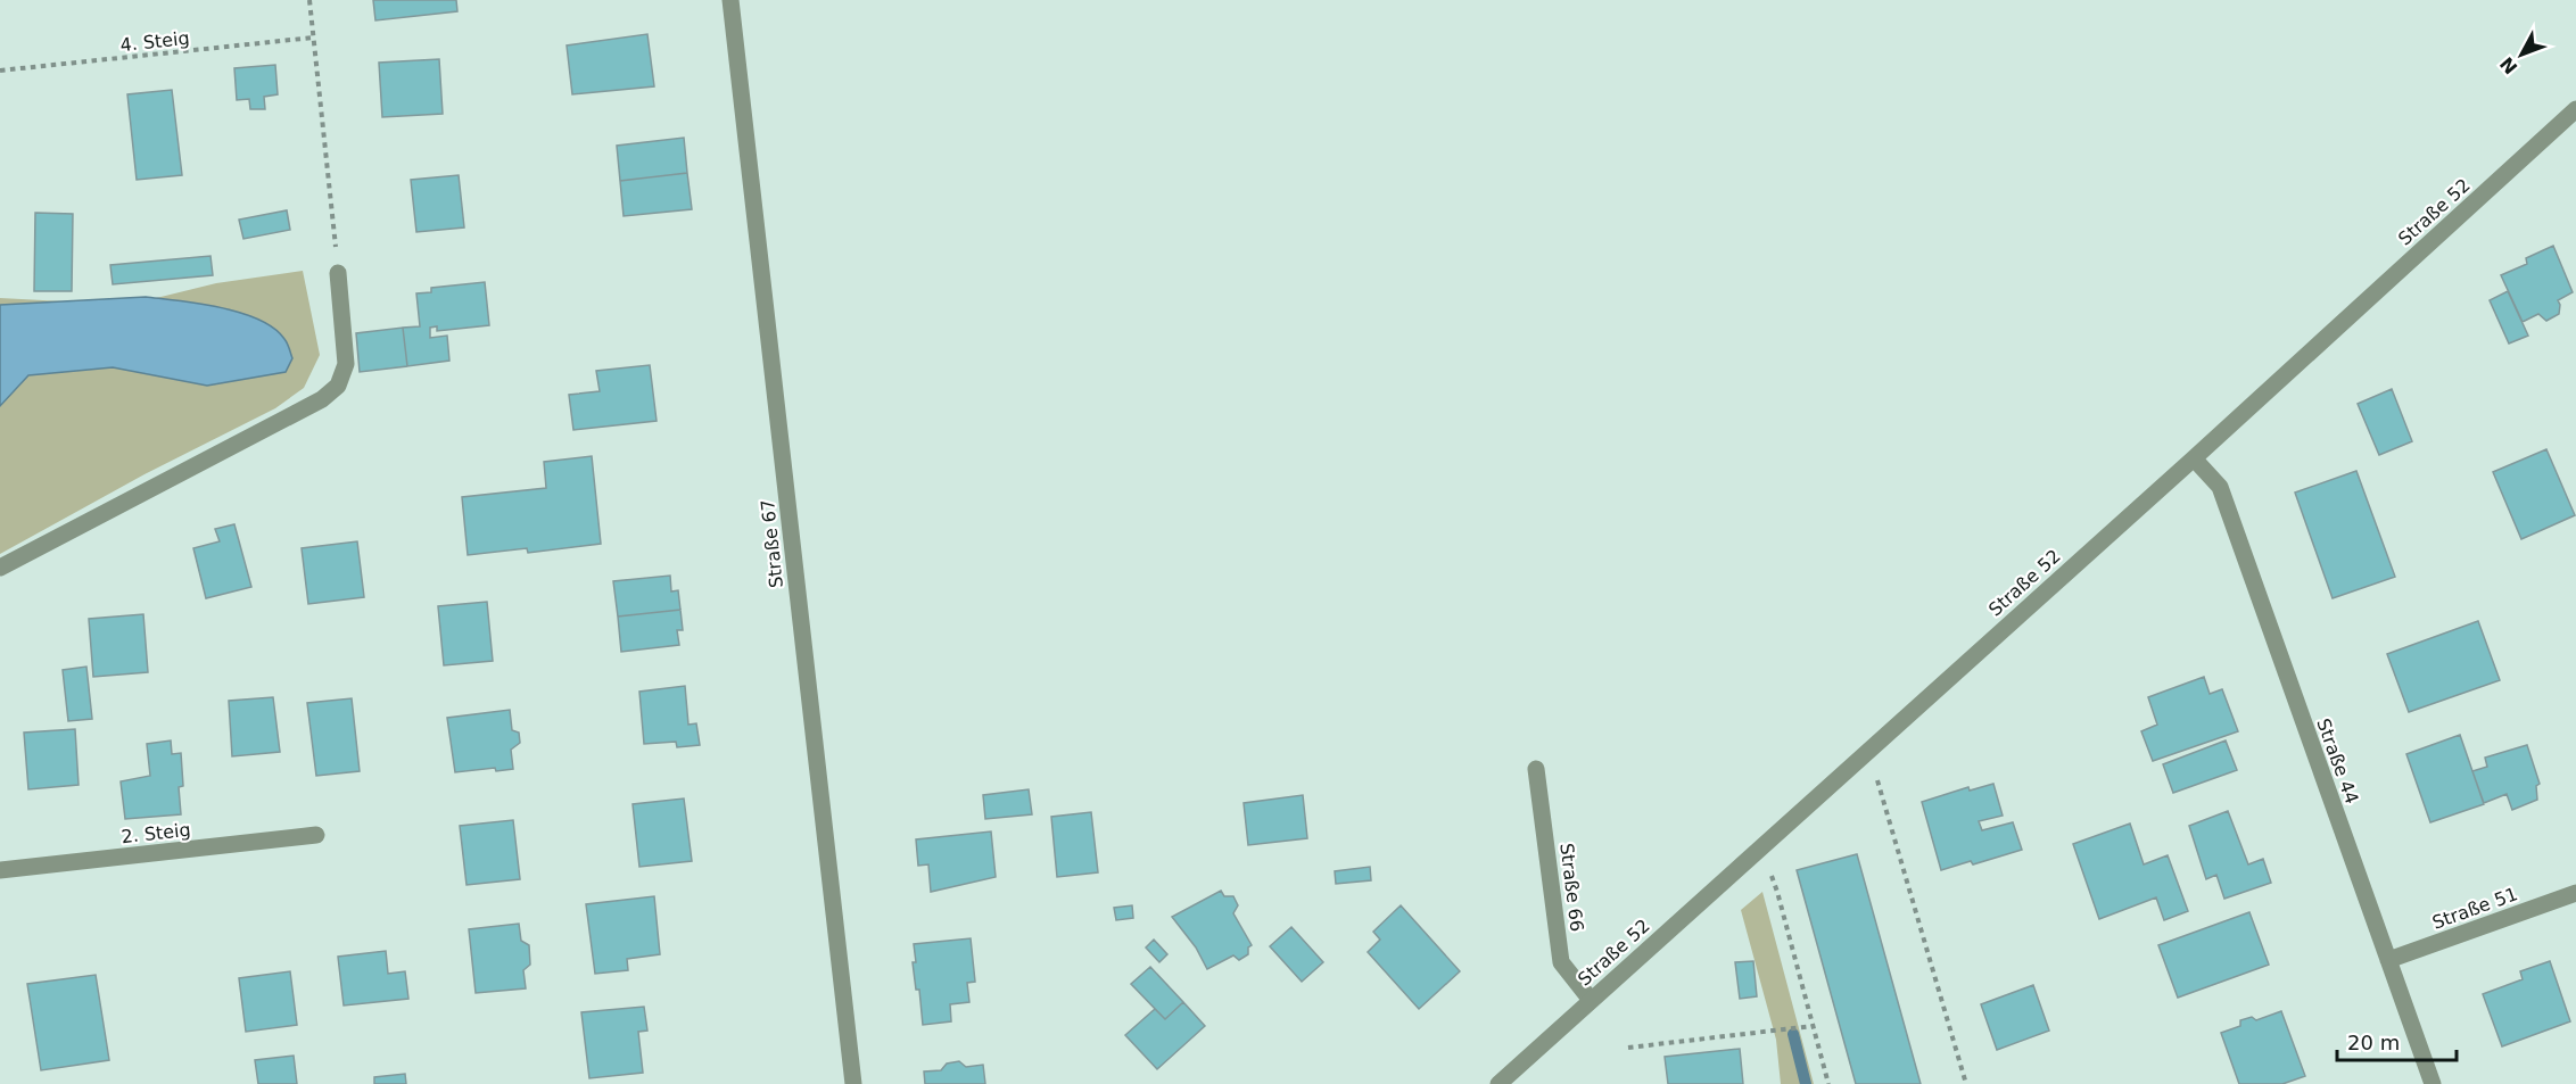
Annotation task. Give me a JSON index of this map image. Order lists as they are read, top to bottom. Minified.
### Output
{"streets":{"street":["Straße 52","Straße 67","Straße 44","2. Steig","Straße 66","Straße 51"],"path":["4. Steig"]},"crossings":[["Straße 52","Straße 44"],["Straße 52","Straße 66"],["Straße 44","Straße 51"]],"scale_bar":"20 m","north":"bottom left"}
